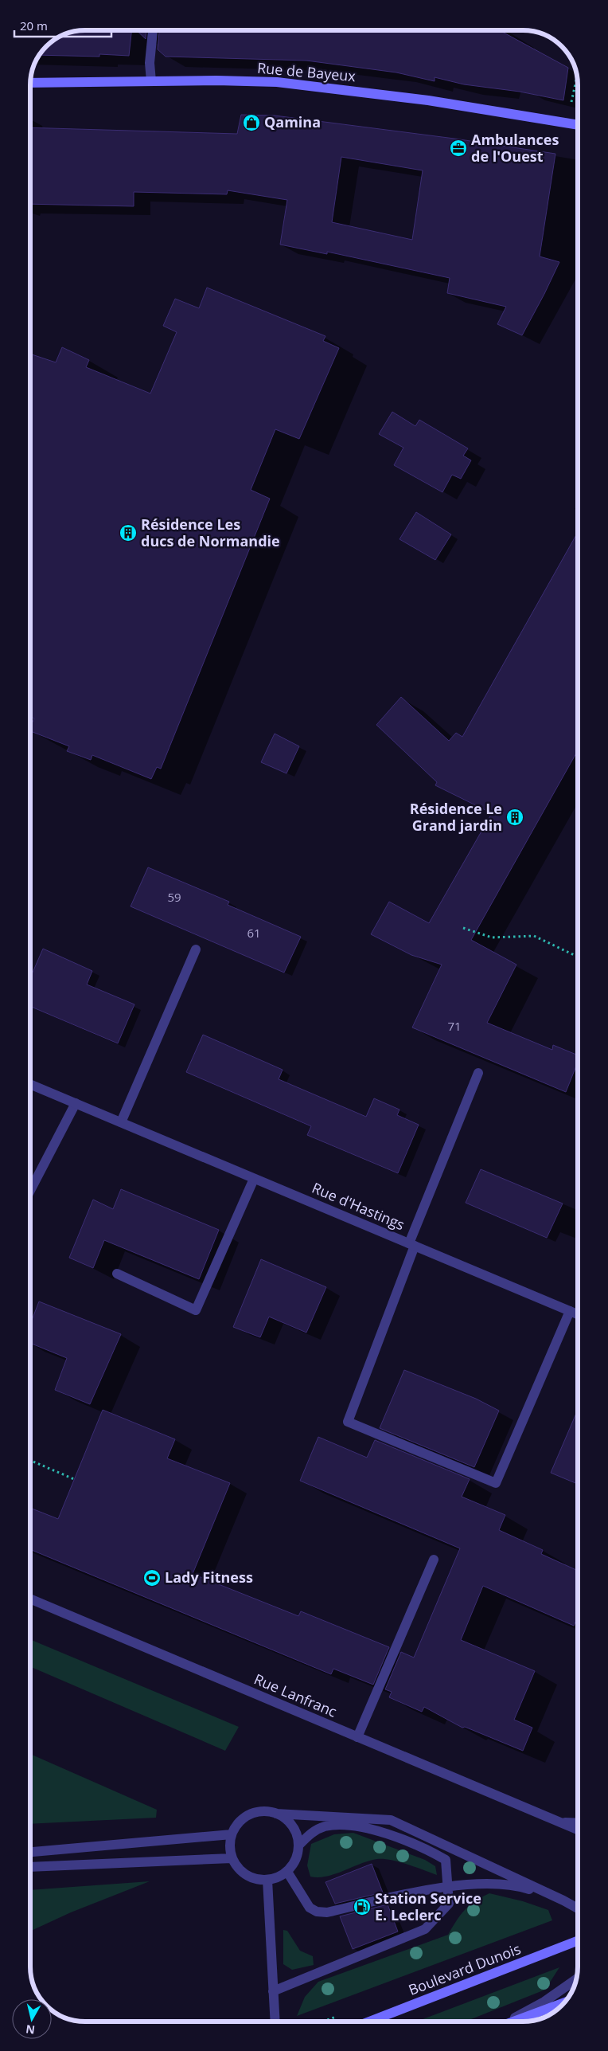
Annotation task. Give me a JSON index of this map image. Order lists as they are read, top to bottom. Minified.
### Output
{"streets":{"main road":["Rue de Bayeux","Boulevard Dunois"],"street":["Rue d'Hastings","Rue Lanfranc"]},"places":{"shop":["Qamina"],"office":["Ambulances de l'Ouest"],"building":["Résidence Les ducs de Normandie","Résidence Le Grand jardin"],"sports":["Lady Fitness"],"fuel station":["Station Service E. Leclerc"]},"house_numbers":["59","61","71"],"scale_bar":"20 m","north":"bottom"}
